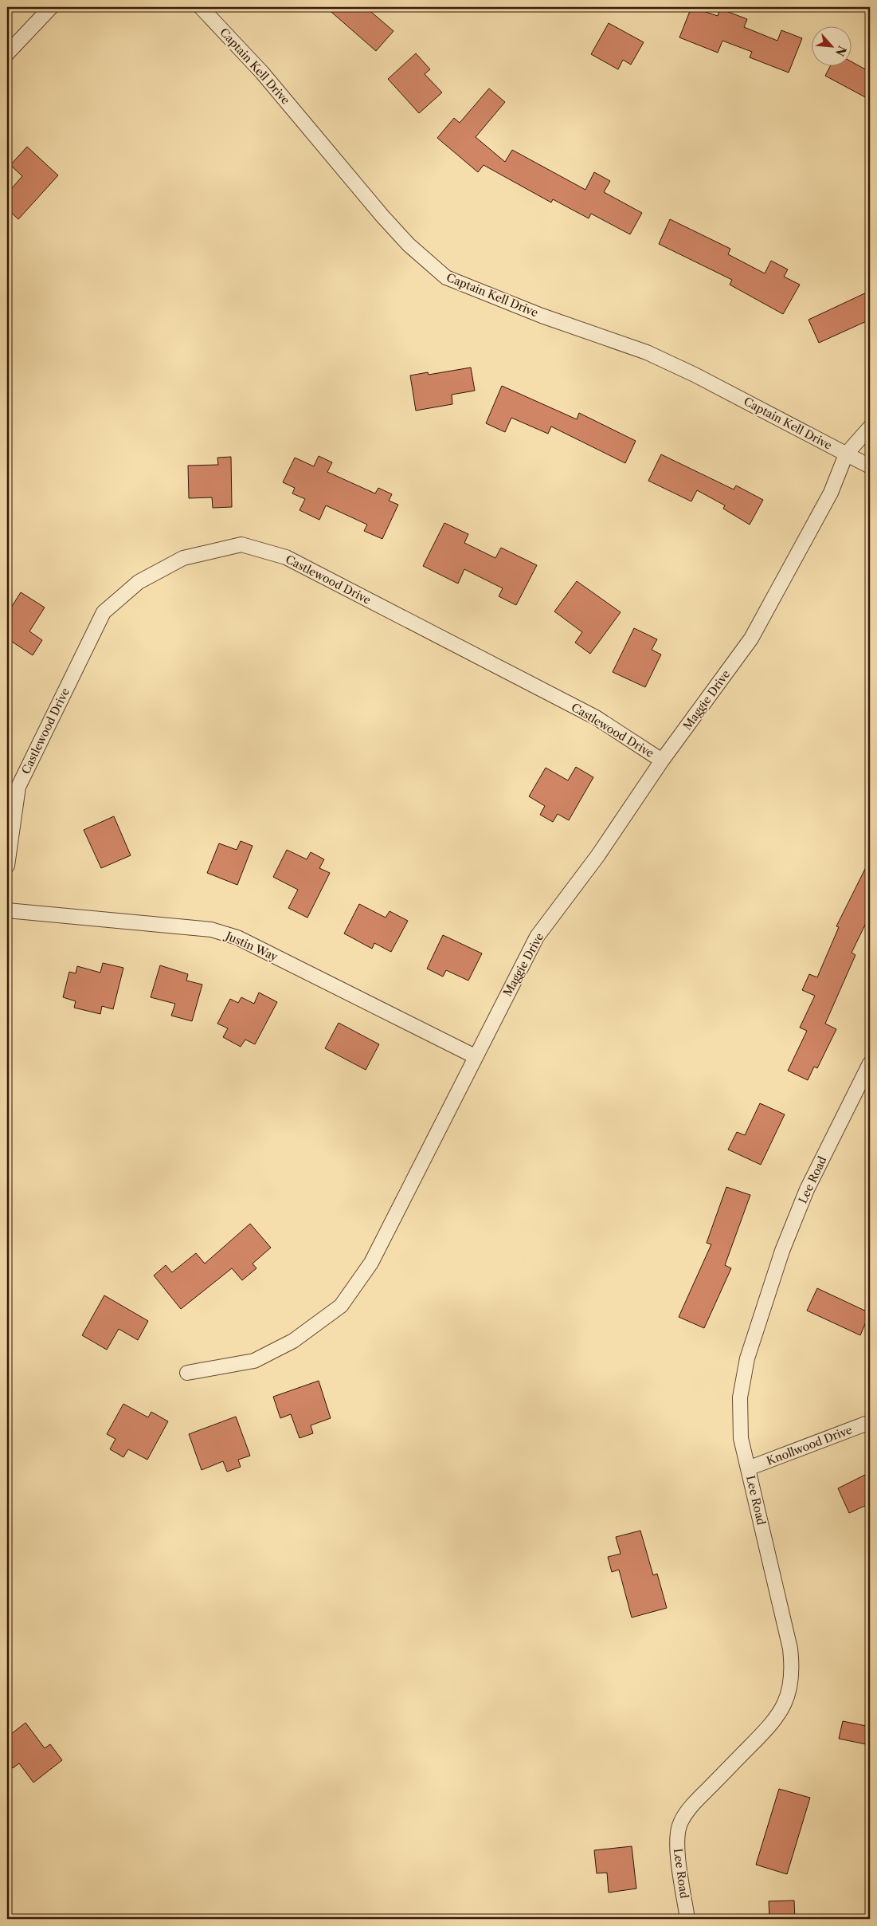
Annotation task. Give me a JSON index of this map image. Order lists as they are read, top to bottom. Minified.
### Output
{"streets":{"street":["Captain Kell Drive","Castlewood Drive","Maggie Drive","Justin Way","Lee Road","Knollwood Drive"]},"crossings":[["Captain Kell Drive","Maggie Drive"],["Castlewood Drive","Maggie Drive"],["Maggie Drive","Justin Way"],["Lee Road","Knollwood Drive"]],"north":"bottom right"}
